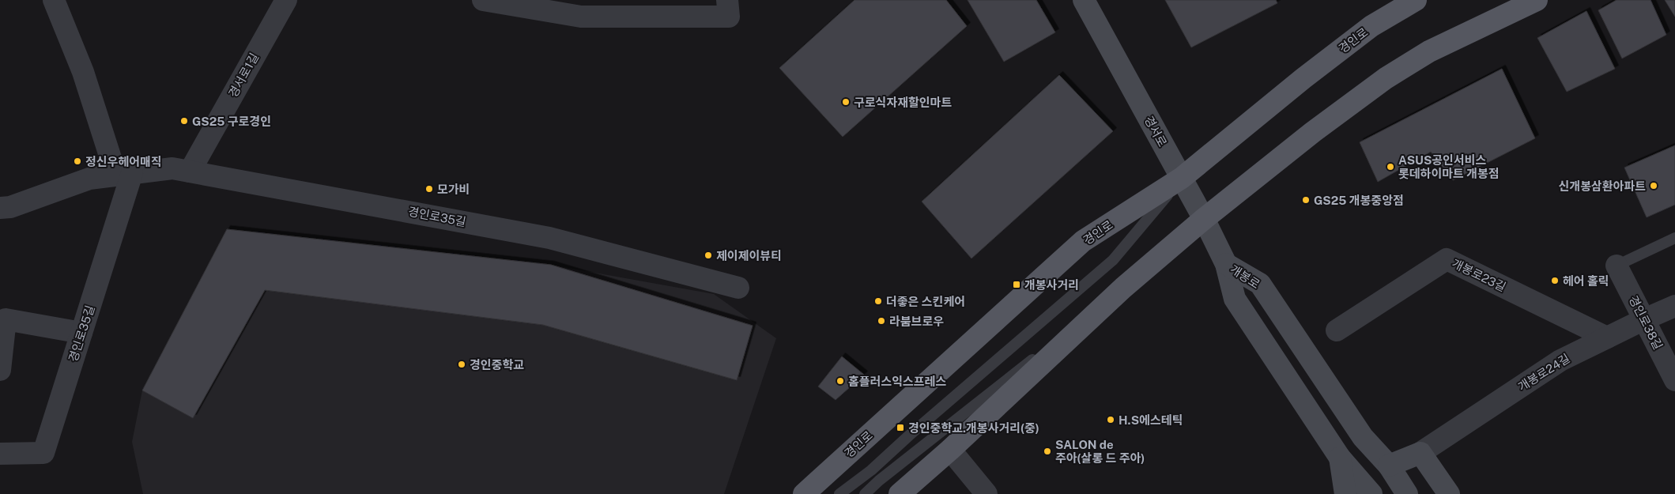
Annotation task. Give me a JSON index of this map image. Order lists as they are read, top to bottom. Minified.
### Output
{"streets":{"main road":["경인로","경서로","개봉로"],"street":["경서로1길","경인로35길","개봉로23길","경인로38길","개봉로24길"]},"crossings":[["경인로","경서로"],["경서로1길","경인로35길"],["경서로","개봉로"],["개봉로23길","개봉로24길"],["경인로38길","개봉로24길"]],"places":{"other":["구로식자재할인마트","GS25 구로경인","정신우헤어매직","ASUS공인서비스 롯데하이마트 개봉점","신개봉삼환아파트","모가비","GS25 개봉중앙점","제이제이뷰티","헤어 홀릭","더좋은 스킨케어","라붐브로우","경인중학교","홈플러스익스프레스","H.S에스테틱","SALON de 주아(살롱 드 주아)"],"transit":["개봉사거리","경인중학교.개봉사거리(중)"]}}
